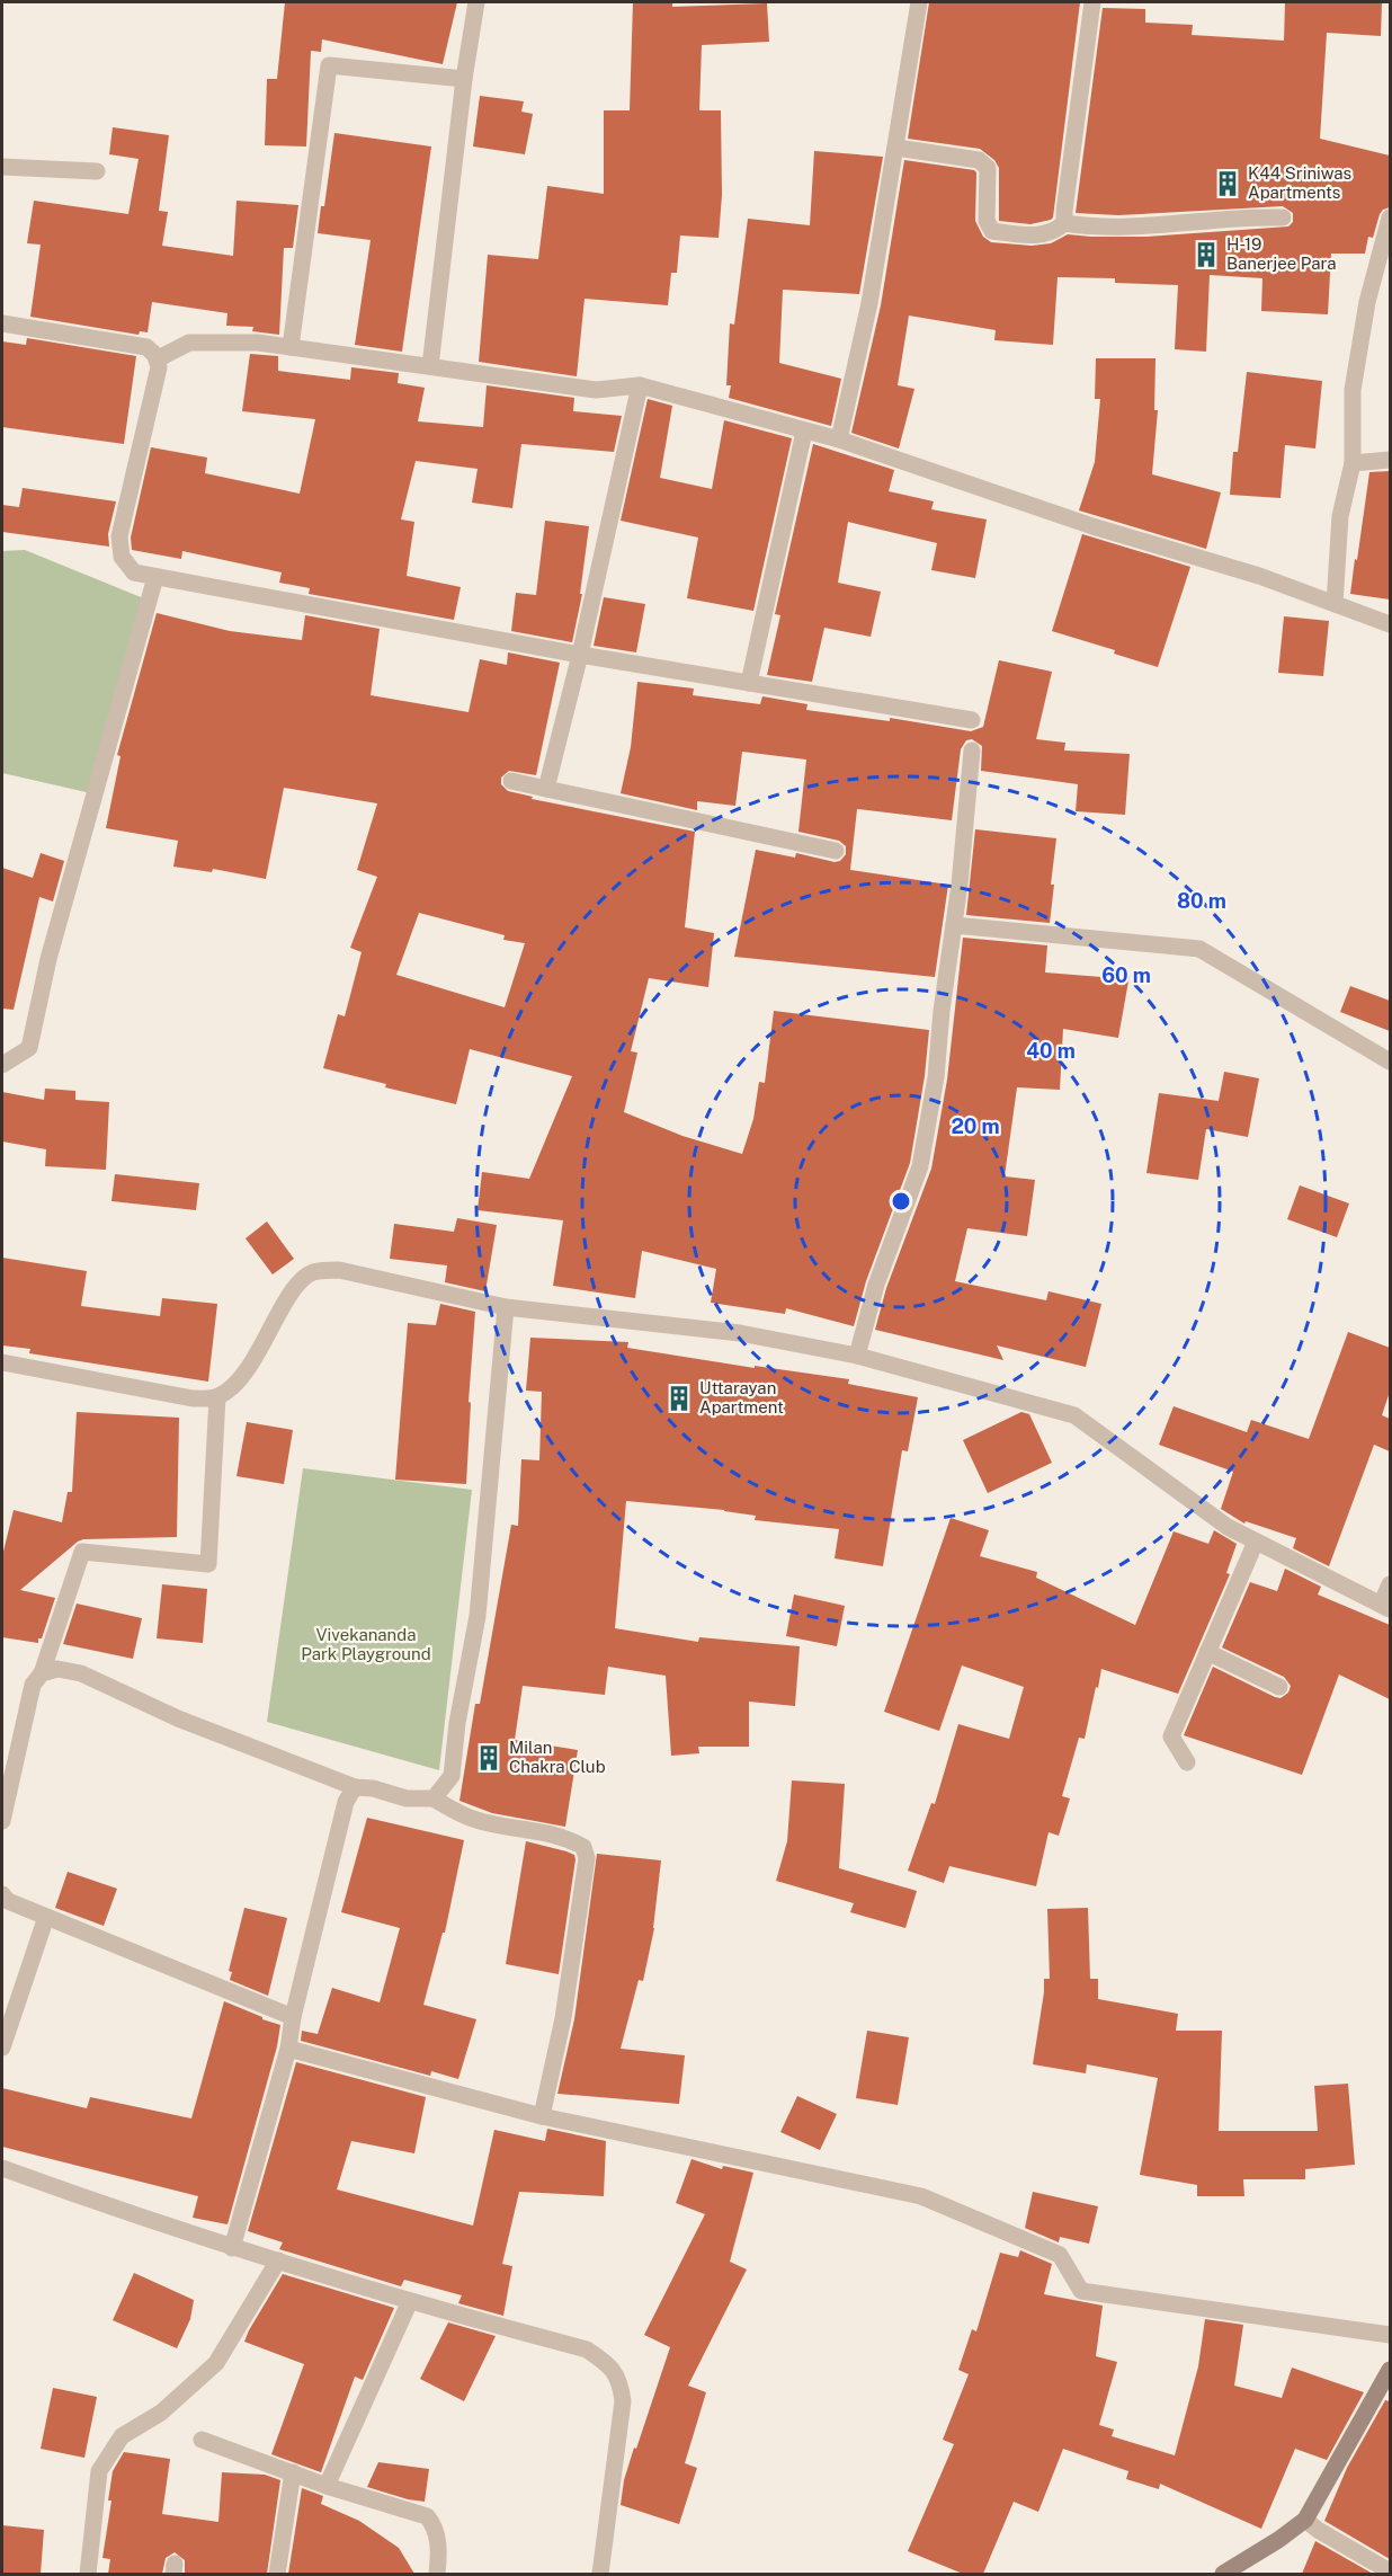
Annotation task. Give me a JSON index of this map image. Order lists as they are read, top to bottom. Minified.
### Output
{"parks":["Vivekananda Park Playground"],"places":{"building":["K44 Sriniwas Apartments","H-19 Banerjee Para","Uttarayan Apartment","Milan Chakra Club"]},"rings":["80 m","60 m","40 m","20 m"]}
